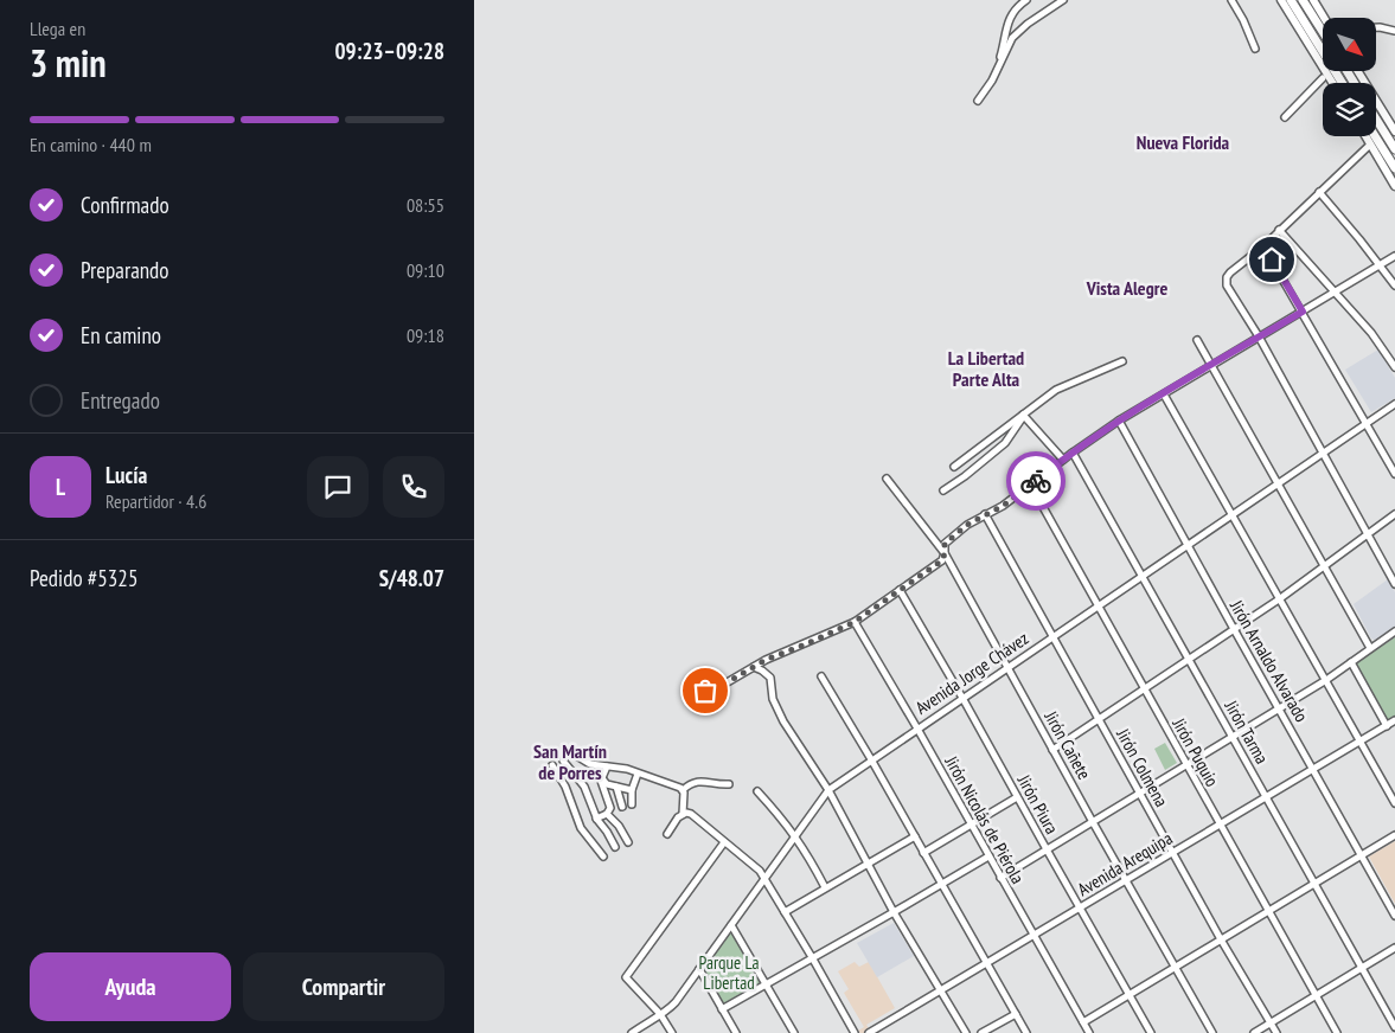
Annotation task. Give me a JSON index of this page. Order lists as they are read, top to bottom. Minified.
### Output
{"streets":{"street":["Jirón Arnaldo Alvarado","Avenida Jorge Chávez","Jirón Tarma","Jirón Cañete","Jirón Puquio","Jirón Colmena","Jirón Piura","Jirón Nicolás de Piérola","Avenida Arequipa"]},"crossings":[["Jirón Arnaldo Alvarado","Avenida Jorge Chávez"],["Jirón Arnaldo Alvarado","Avenida Arequipa"],["Avenida Jorge Chávez","Jirón Tarma"],["Avenida Jorge Chávez","Jirón Cañete"],["Avenida Jorge Chávez","Jirón Puquio"],["Avenida Jorge Chávez","Jirón Colmena"],["Avenida Jorge Chávez","Jirón Piura"],["Avenida Jorge Chávez","Jirón Nicolás de Piérola"],["Jirón Tarma","Avenida Arequipa"],["Jirón Cañete","Avenida Arequipa"],["Jirón Puquio","Avenida Arequipa"],["Jirón Colmena","Avenida Arequipa"],["Jirón Piura","Avenida Arequipa"],["Jirón Nicolás de Piérola","Avenida Arequipa"]],"districts":["Nueva Florida","Vista Alegre","La Libertad Parte Alta","San Martín de Porres"],"parks":["Parque La Libertad"],"north":"bottom right","page":{"heading":["3 min","Llega en","09:23–09:28"],"panel":["Lucía","Repartidor · 4.6","Pedido #5325","S/48.07"],"bar":"En camino · 440 m","list":[["Confirmado","08:55"],["Preparando","09:10"],["En camino","09:18"],"Entregado"],"round":"L","buttons":["Ayuda","Compartir"]}}
